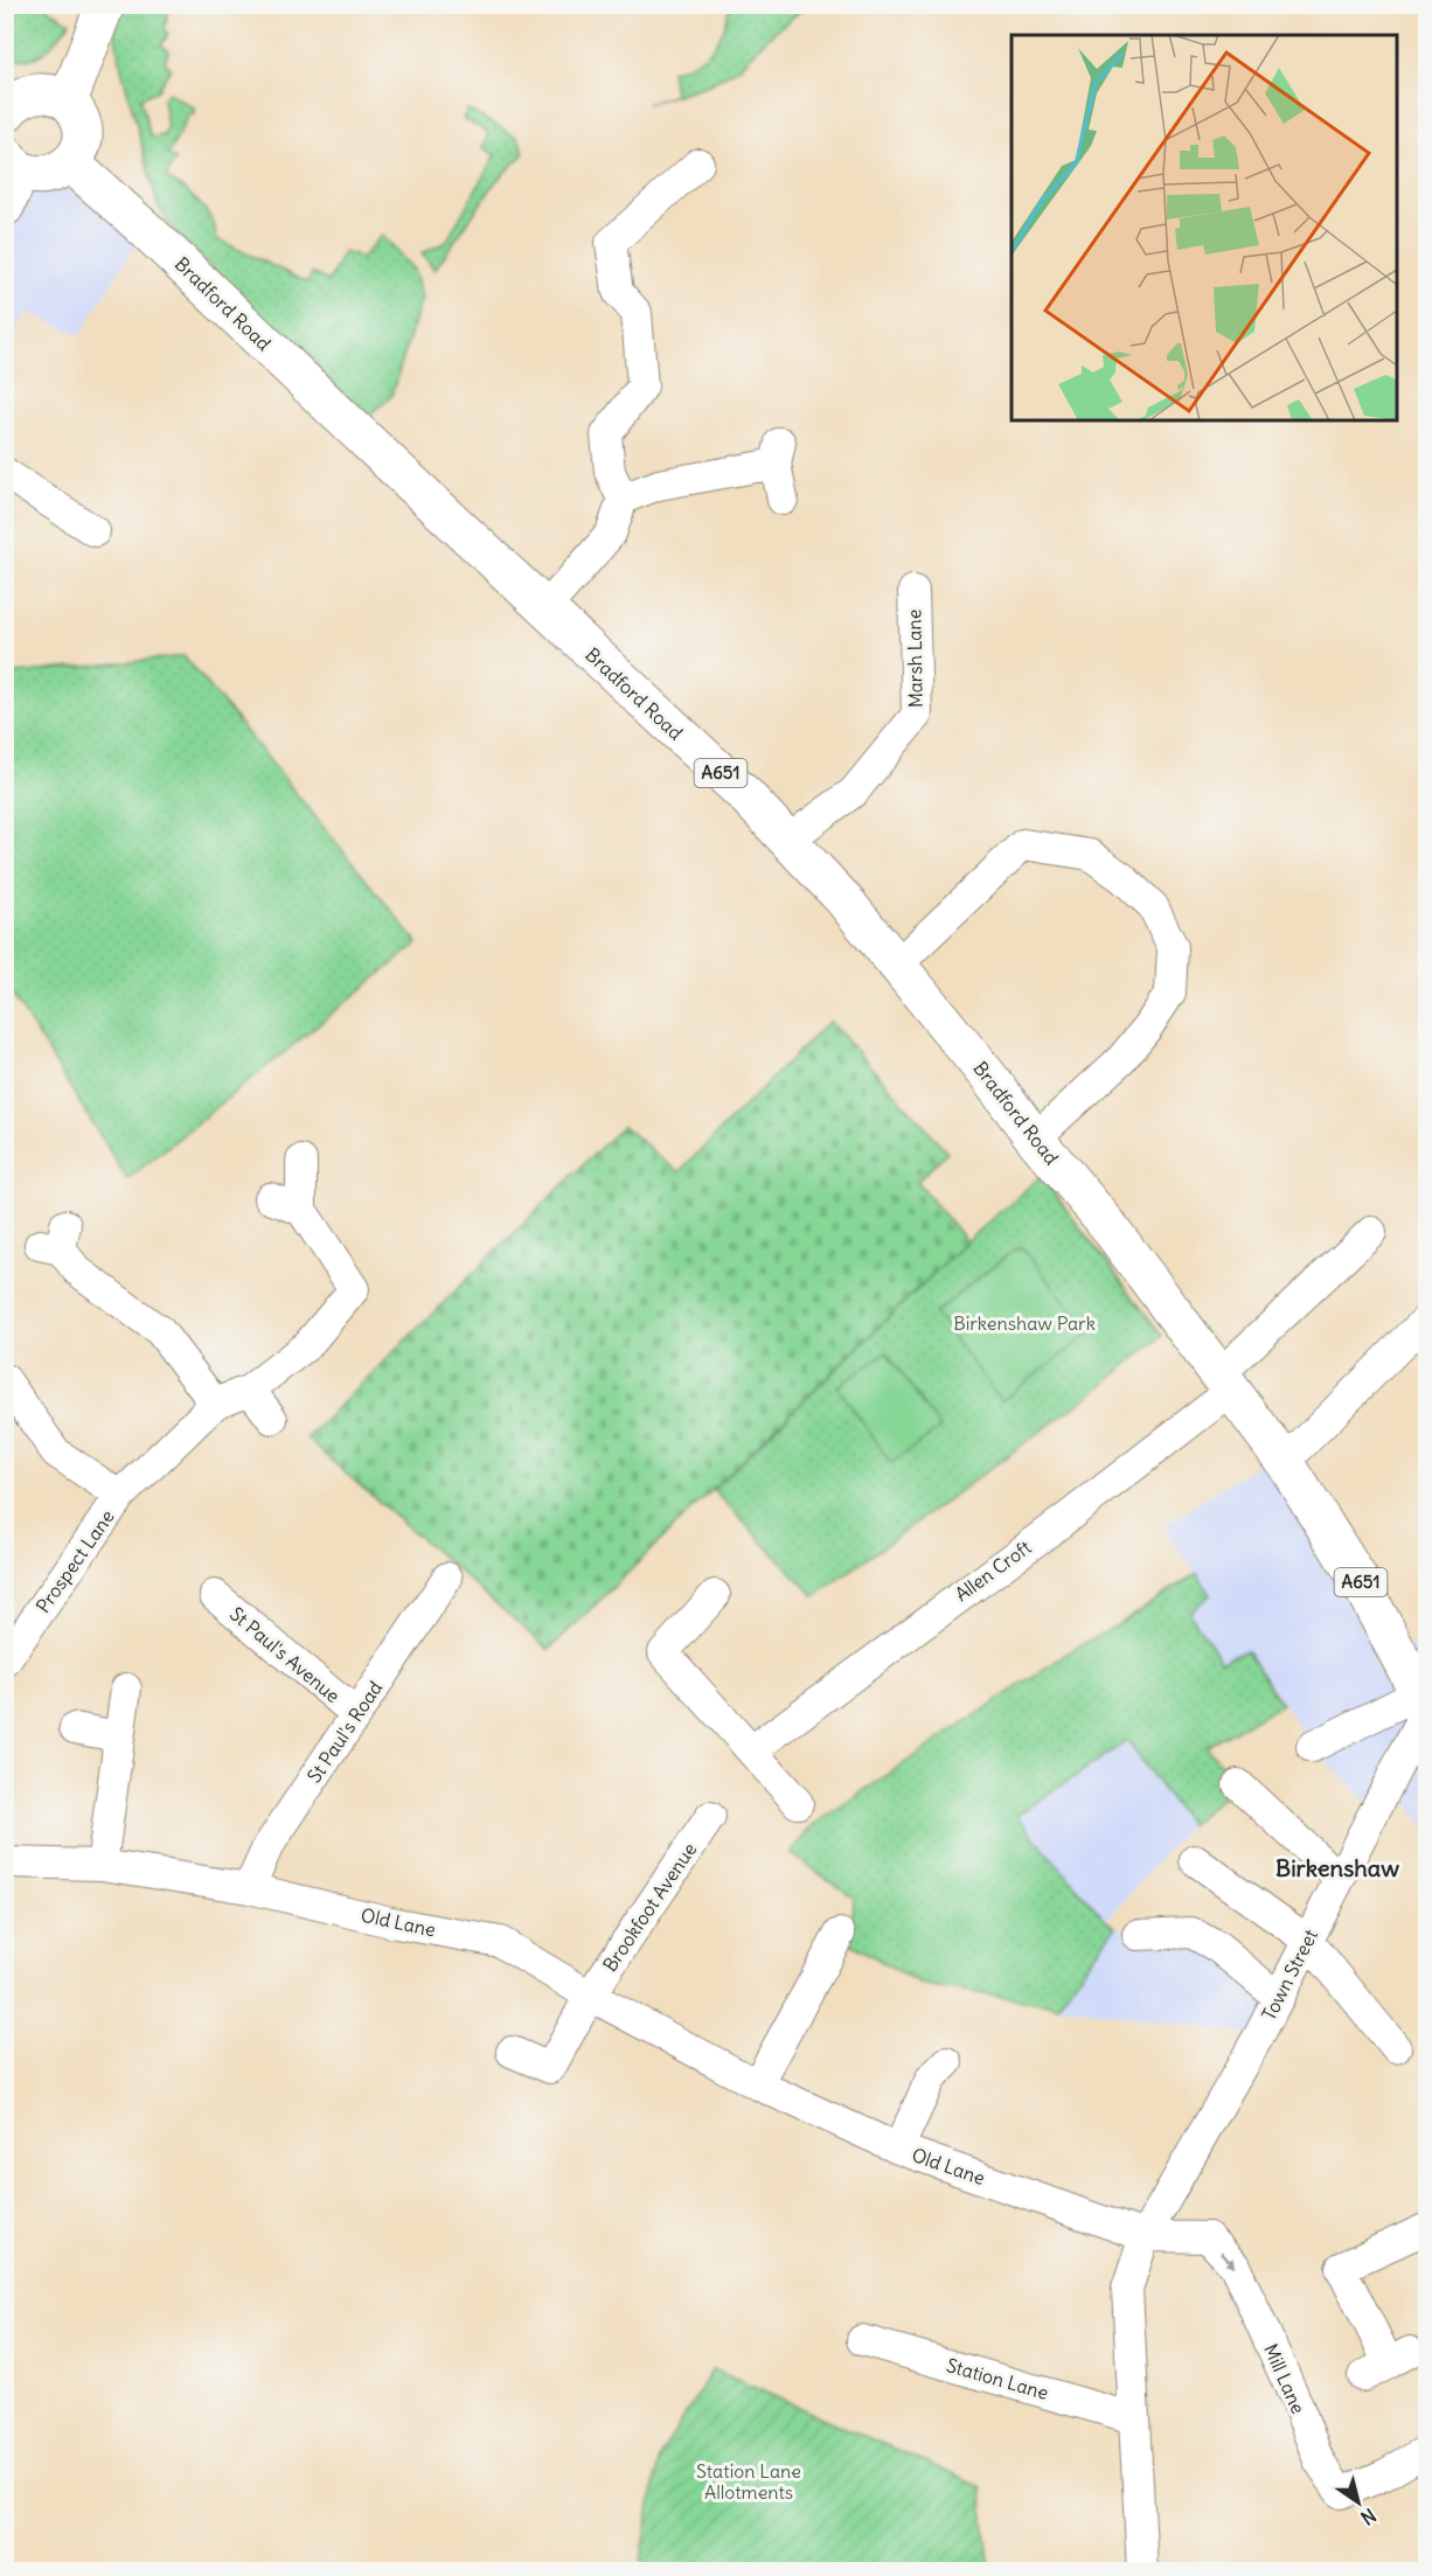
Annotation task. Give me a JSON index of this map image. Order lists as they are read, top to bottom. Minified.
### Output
{"streets":{"main road":["Bradford Road","A651"],"street":["Marsh Lane","Prospect Lane","Allen Croft","St Paul's Avenue","St Paul's Road","Brookfoot Avenue","Old Lane","Town Street","Station Lane","Mill Lane"]},"crossings":[["Bradford Road","Marsh Lane"],["Bradford Road","Allen Croft"],["Bradford Road","Town Street"],["St Paul's Avenue","St Paul's Road"],["St Paul's Road","Old Lane"],["Brookfoot Avenue","Old Lane"],["Old Lane","Town Street"],["Old Lane","Mill Lane"],["Town Street","Mill Lane"]],"districts":["Birkenshaw"],"parks":["Birkenshaw Park","Station Lane Allotments"],"north":"bottom right"}
